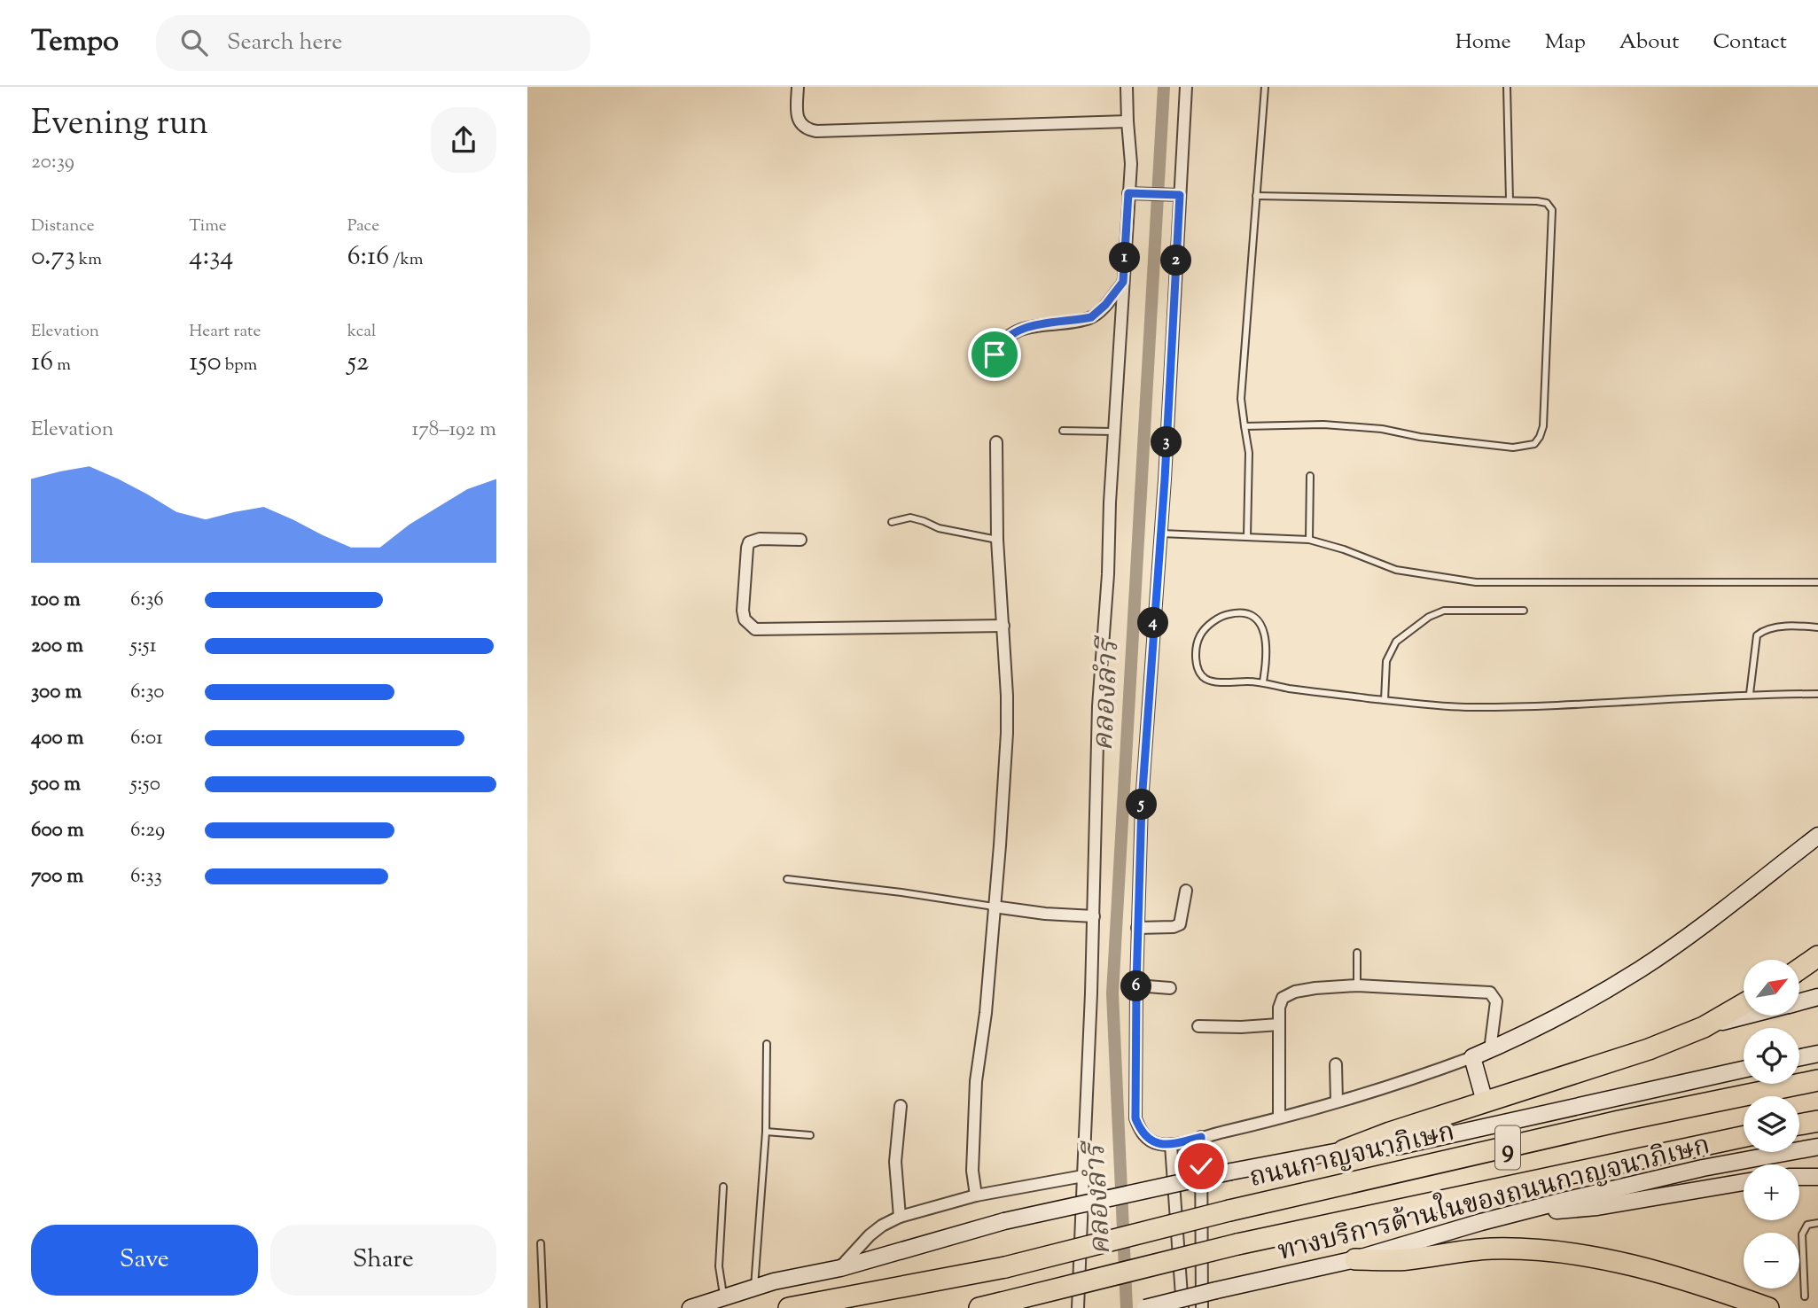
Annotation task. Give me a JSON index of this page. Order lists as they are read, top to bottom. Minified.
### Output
{"streets":{"highway":["9","ถนนกาญจนาภิเษก"],"main road":["ทางบริการด้านในของถนนกาญจนาภิเษก"]},"water":["คลองลำรี"],"north":"top right","page":{"header":"Tempo","search":"Search here","nav":["Home","Map","About","Contact"],"heading":["Evening run","20:39"],"stats":[["Distance","0.73 km"],["Time","4:34"],["Pace","6:16 /km"],["Elevation","16 m"],["Heart rate","150 bpm"],["kcal","52"]],"pins":["1","2","3","4","5","6"],"chart":["Elevation","178–192 m"],"list":[{"name":"100 m","note":"6:36"},{"name":"200 m","note":"5:51"},{"name":"300 m","note":"6:30"},{"name":"400 m","note":"6:01"},{"name":"500 m","note":"5:50"},{"name":"600 m","note":"6:29"},{"name":"700 m","note":"6:33"}],"map_buttons":["+","−"],"buttons":["Save","Share"]}}
